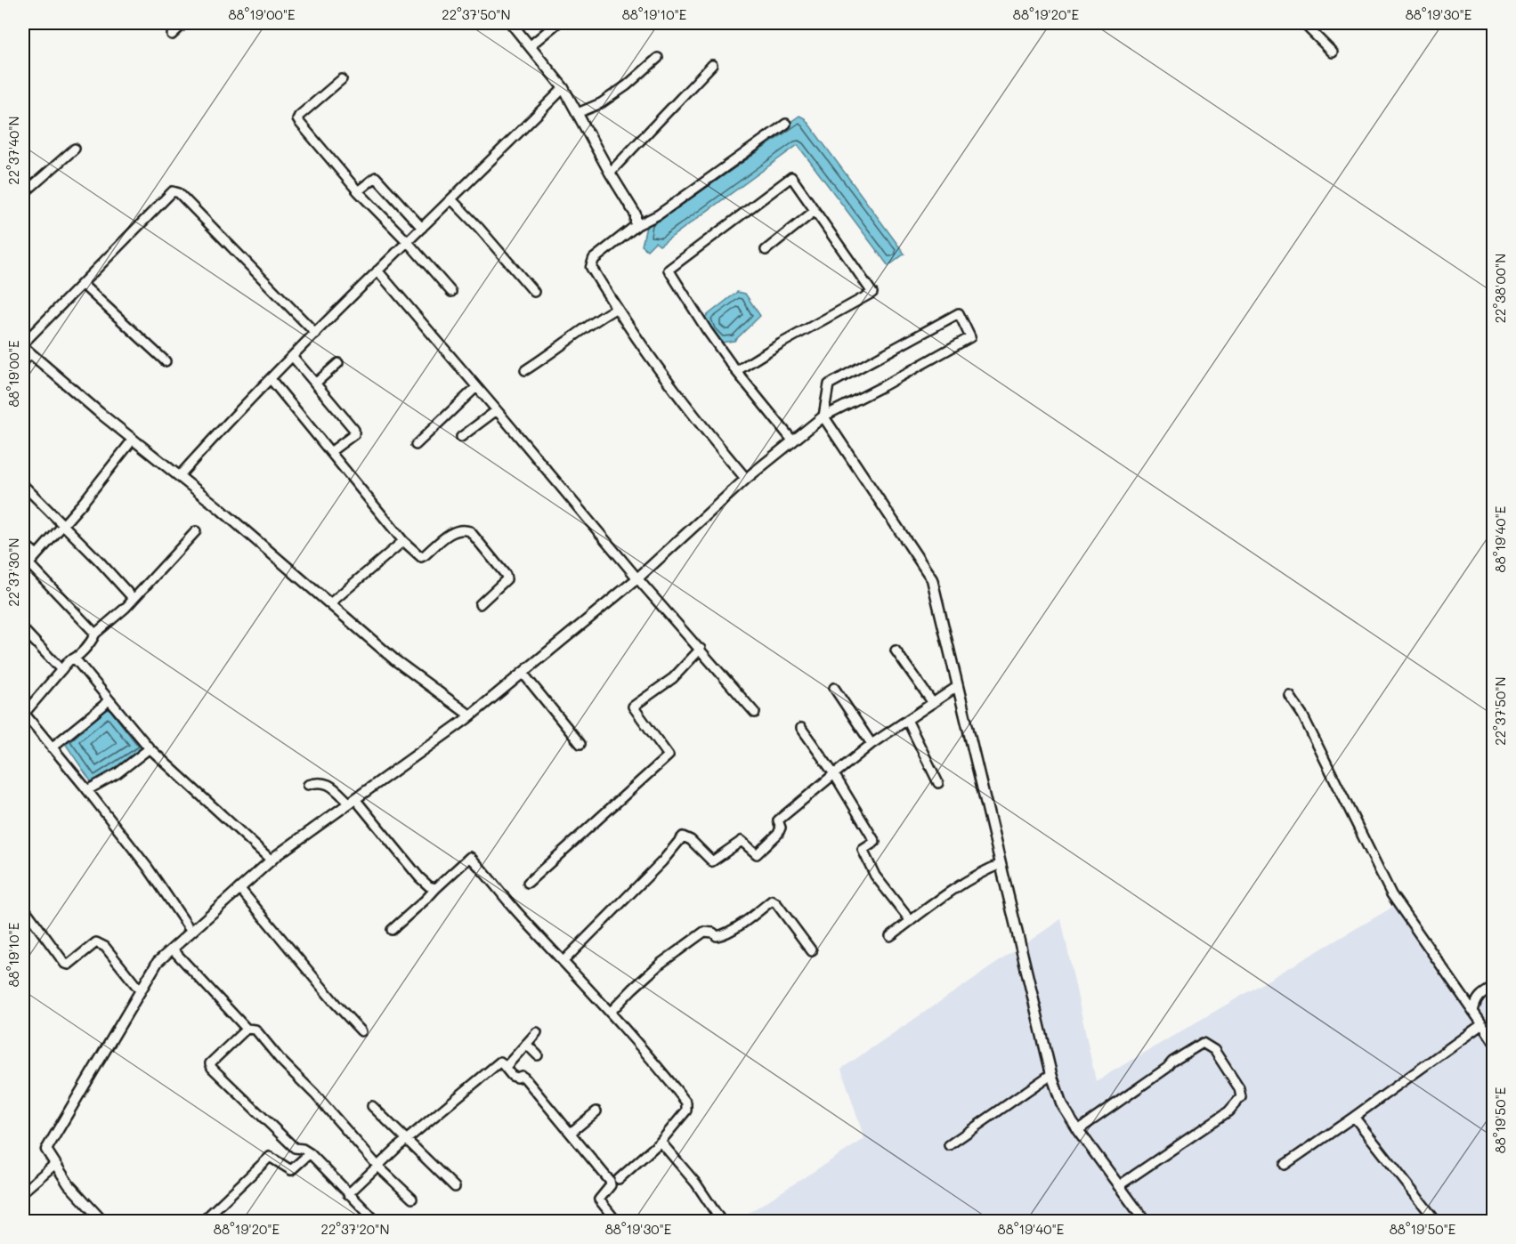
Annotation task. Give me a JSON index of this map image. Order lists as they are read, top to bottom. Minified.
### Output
{"coordinates":["88°19'00\"E","22°37'50\"N","88°19'10\"E","88°19'20\"E","88°19'30\"E","22°37'40\"N","22°38'00\"N","88°19'40\"E","22°37'30\"N","88°19'50\"E","22°37'20\"N"]}
